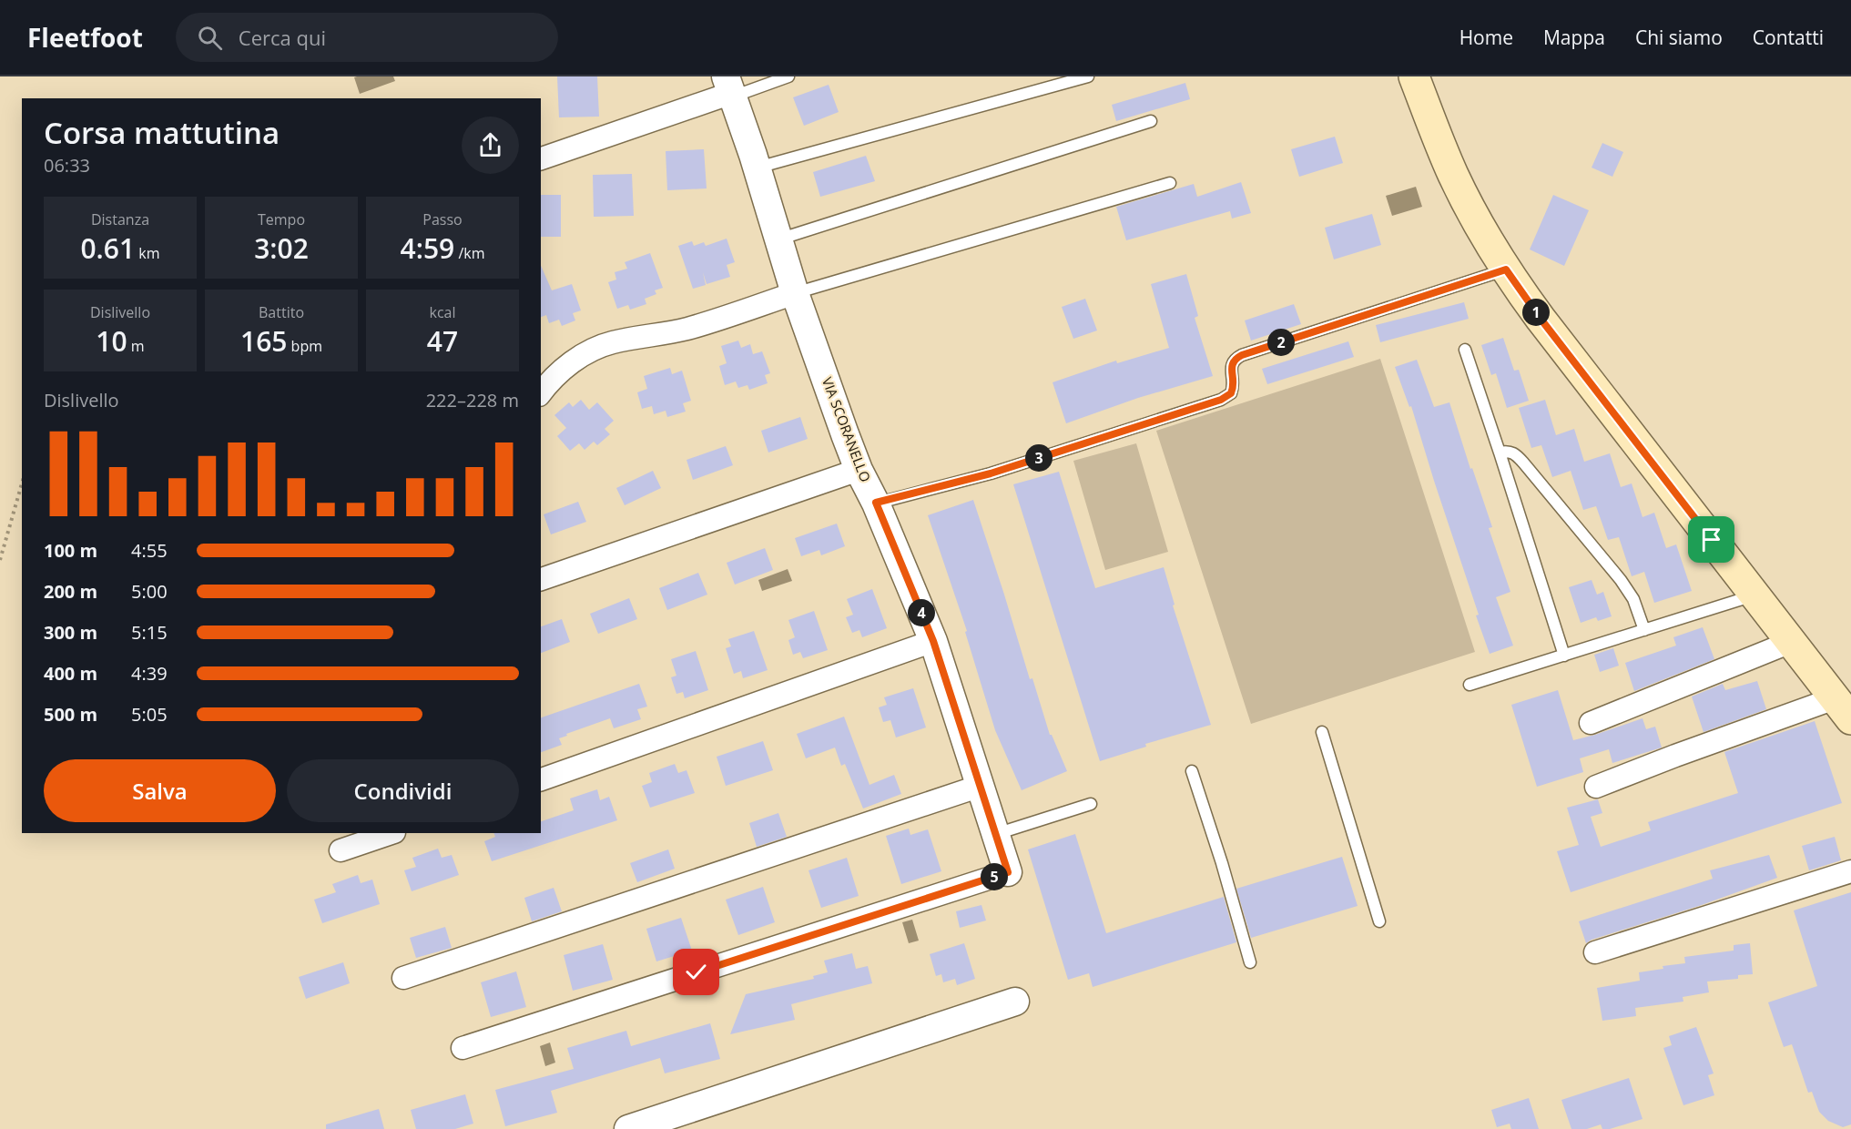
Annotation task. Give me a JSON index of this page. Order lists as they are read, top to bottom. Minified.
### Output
{"streets":{"street":["VIA SCORANELLO"]},"page":{"header":"Fleetfoot","search":"Cerca qui","nav":["Home","Mappa","Chi siamo","Contatti"],"heading":["Corsa mattutina","06:33"],"stats":[["Distanza","0.61 km"],["Tempo","3:02"],["Passo","4:59 /km"],["Dislivello","10 m"],["Battito","165 bpm"],["kcal","47"]],"pins":["1","2","3","4","5"],"chart":["Dislivello","222–228 m"],"list":[{"name":"100 m","note":"4:55"},{"name":"200 m","note":"5:00"},{"name":"300 m","note":"5:15"},{"name":"400 m","note":"4:39"},{"name":"500 m","note":"5:05"}],"buttons":["Salva","Condividi"]}}
